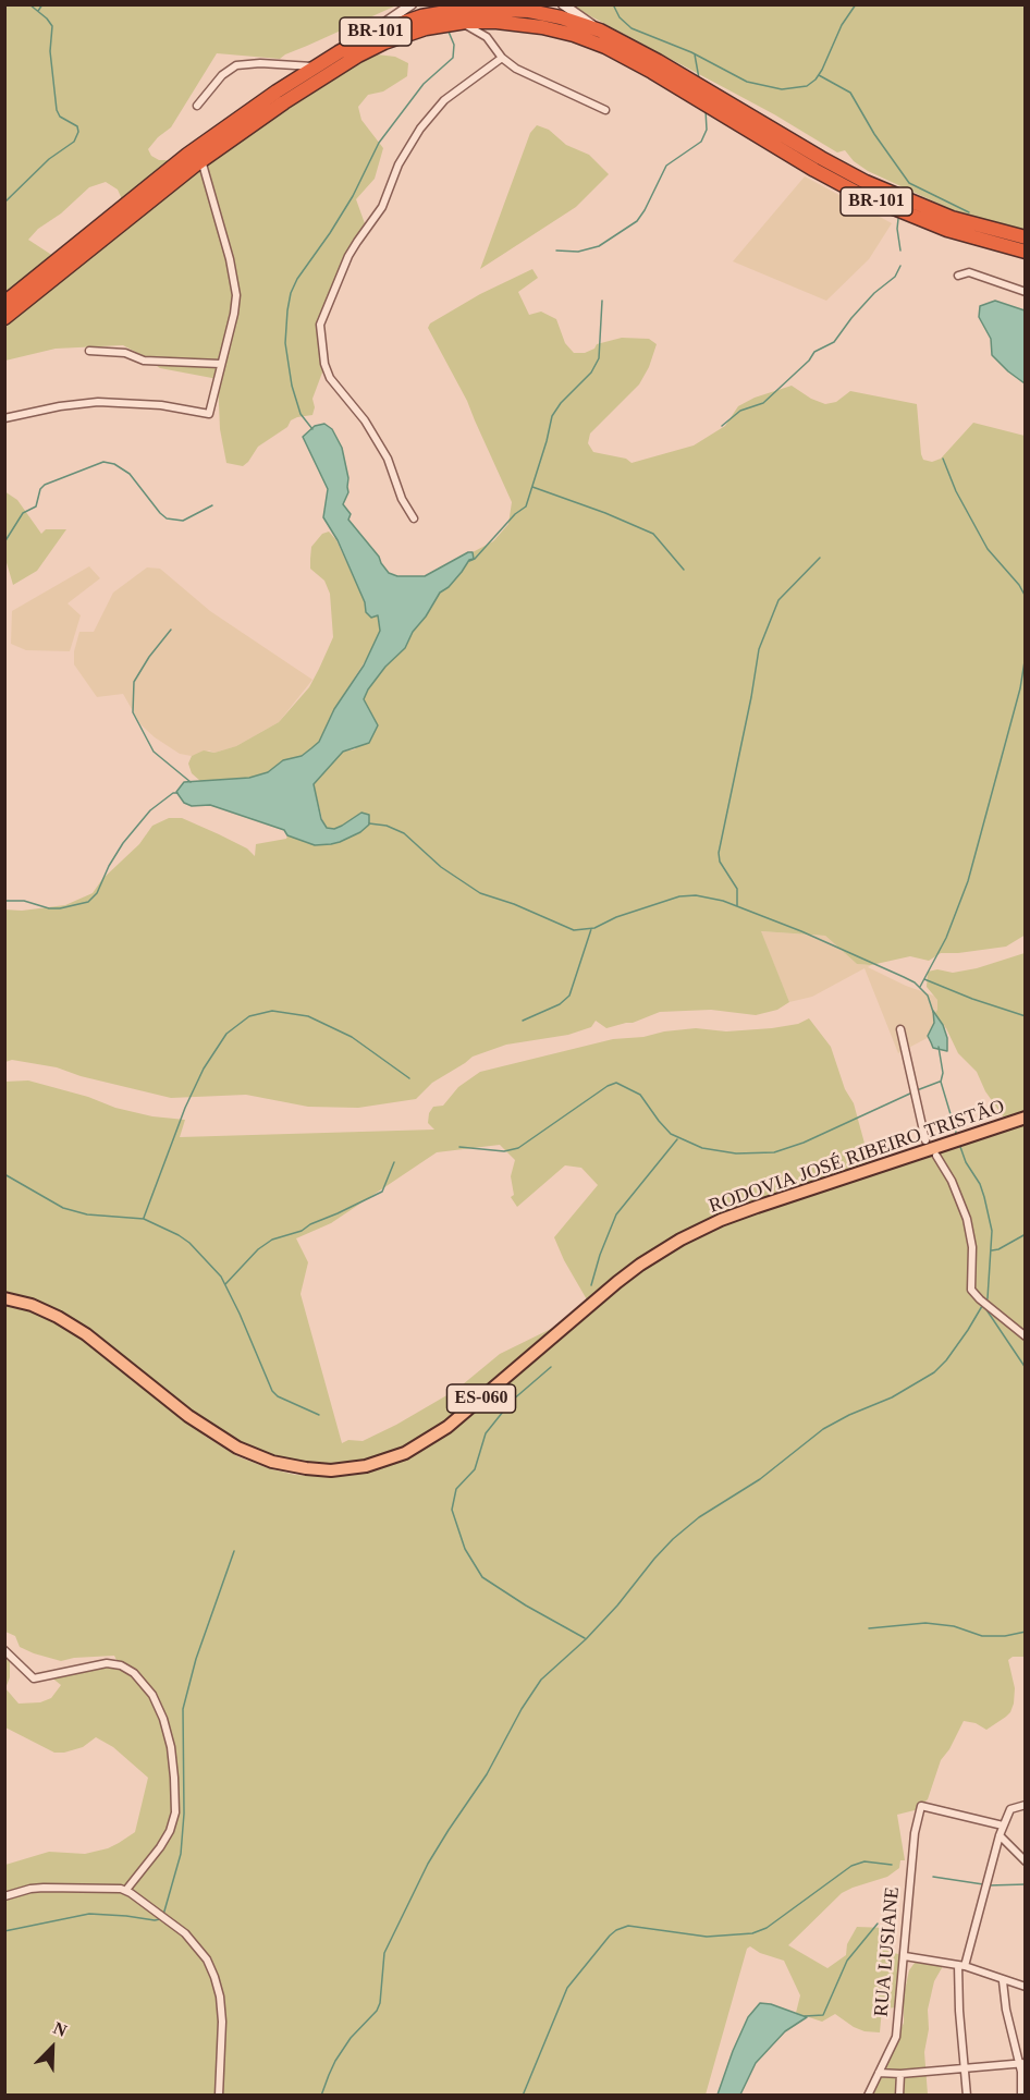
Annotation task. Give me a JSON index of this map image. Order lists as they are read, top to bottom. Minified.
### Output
{"streets":{"highway":["BR-101"],"main road":["RODOVIA JOSÉ RIBEIRO TRISTÃO","ES-060"],"street":["RUA LUSIANE"]},"north":"top right"}
